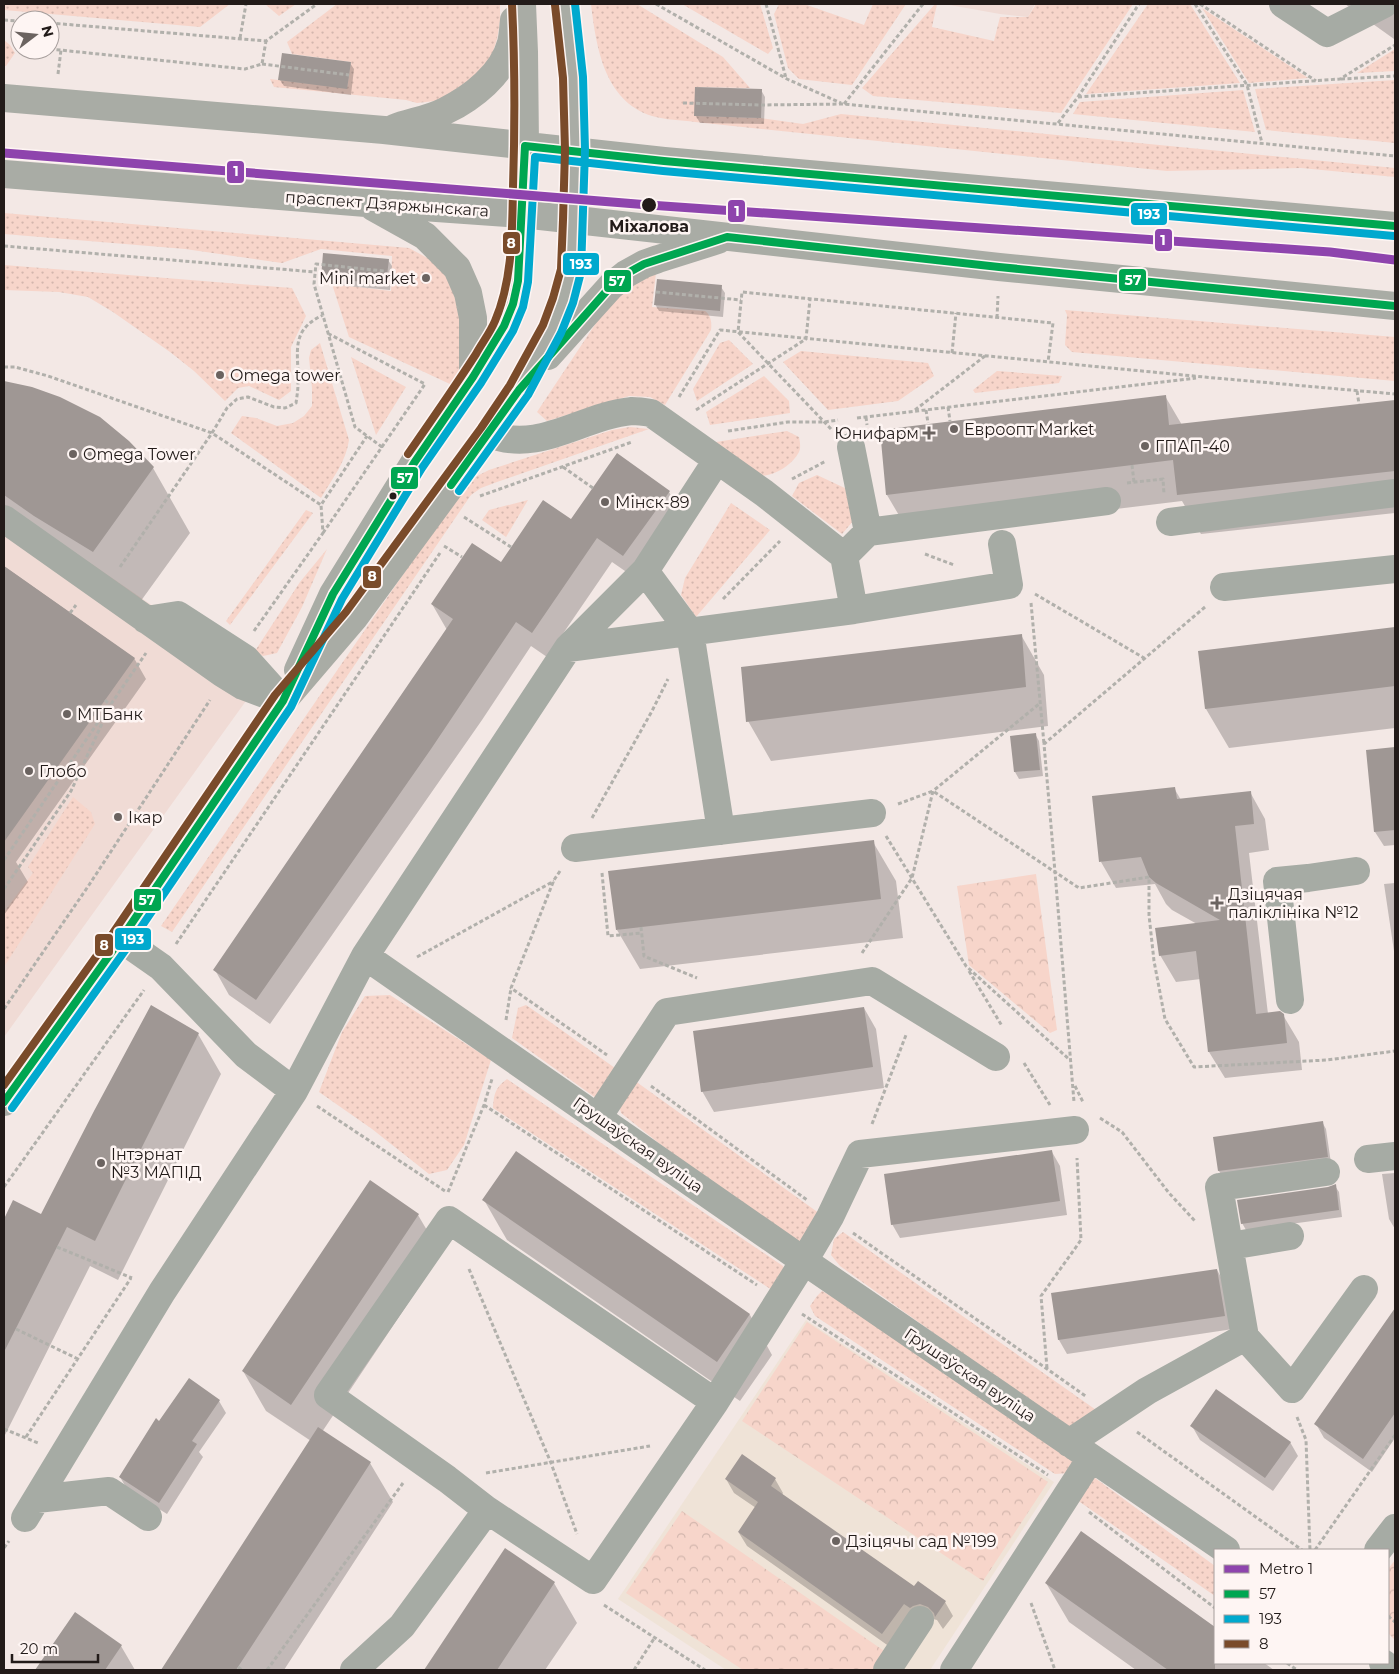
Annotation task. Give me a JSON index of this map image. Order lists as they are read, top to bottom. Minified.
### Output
{"streets":{"main road":["праспект Дзяржынскага"],"street":["Грушаўская вуліца"]},"places":{"other":["Міхалова","Mini market","Omega tower","Евроопт Market","ГПАП-40","Omega Tower","Мінск-89","МТБанк","Глобо","Ікар","Інтэрнат №3 МАПІД","Дзіцячы сад №199"],"health":["Юнифарм","Дзіцячая паліклініка №12"]},"lines":["transit line 193","transit line 8","transit line 57","metro line 1"],"legend":["Metro 1","57","193","8"],"scale_bar":"20 m","north":"right"}
